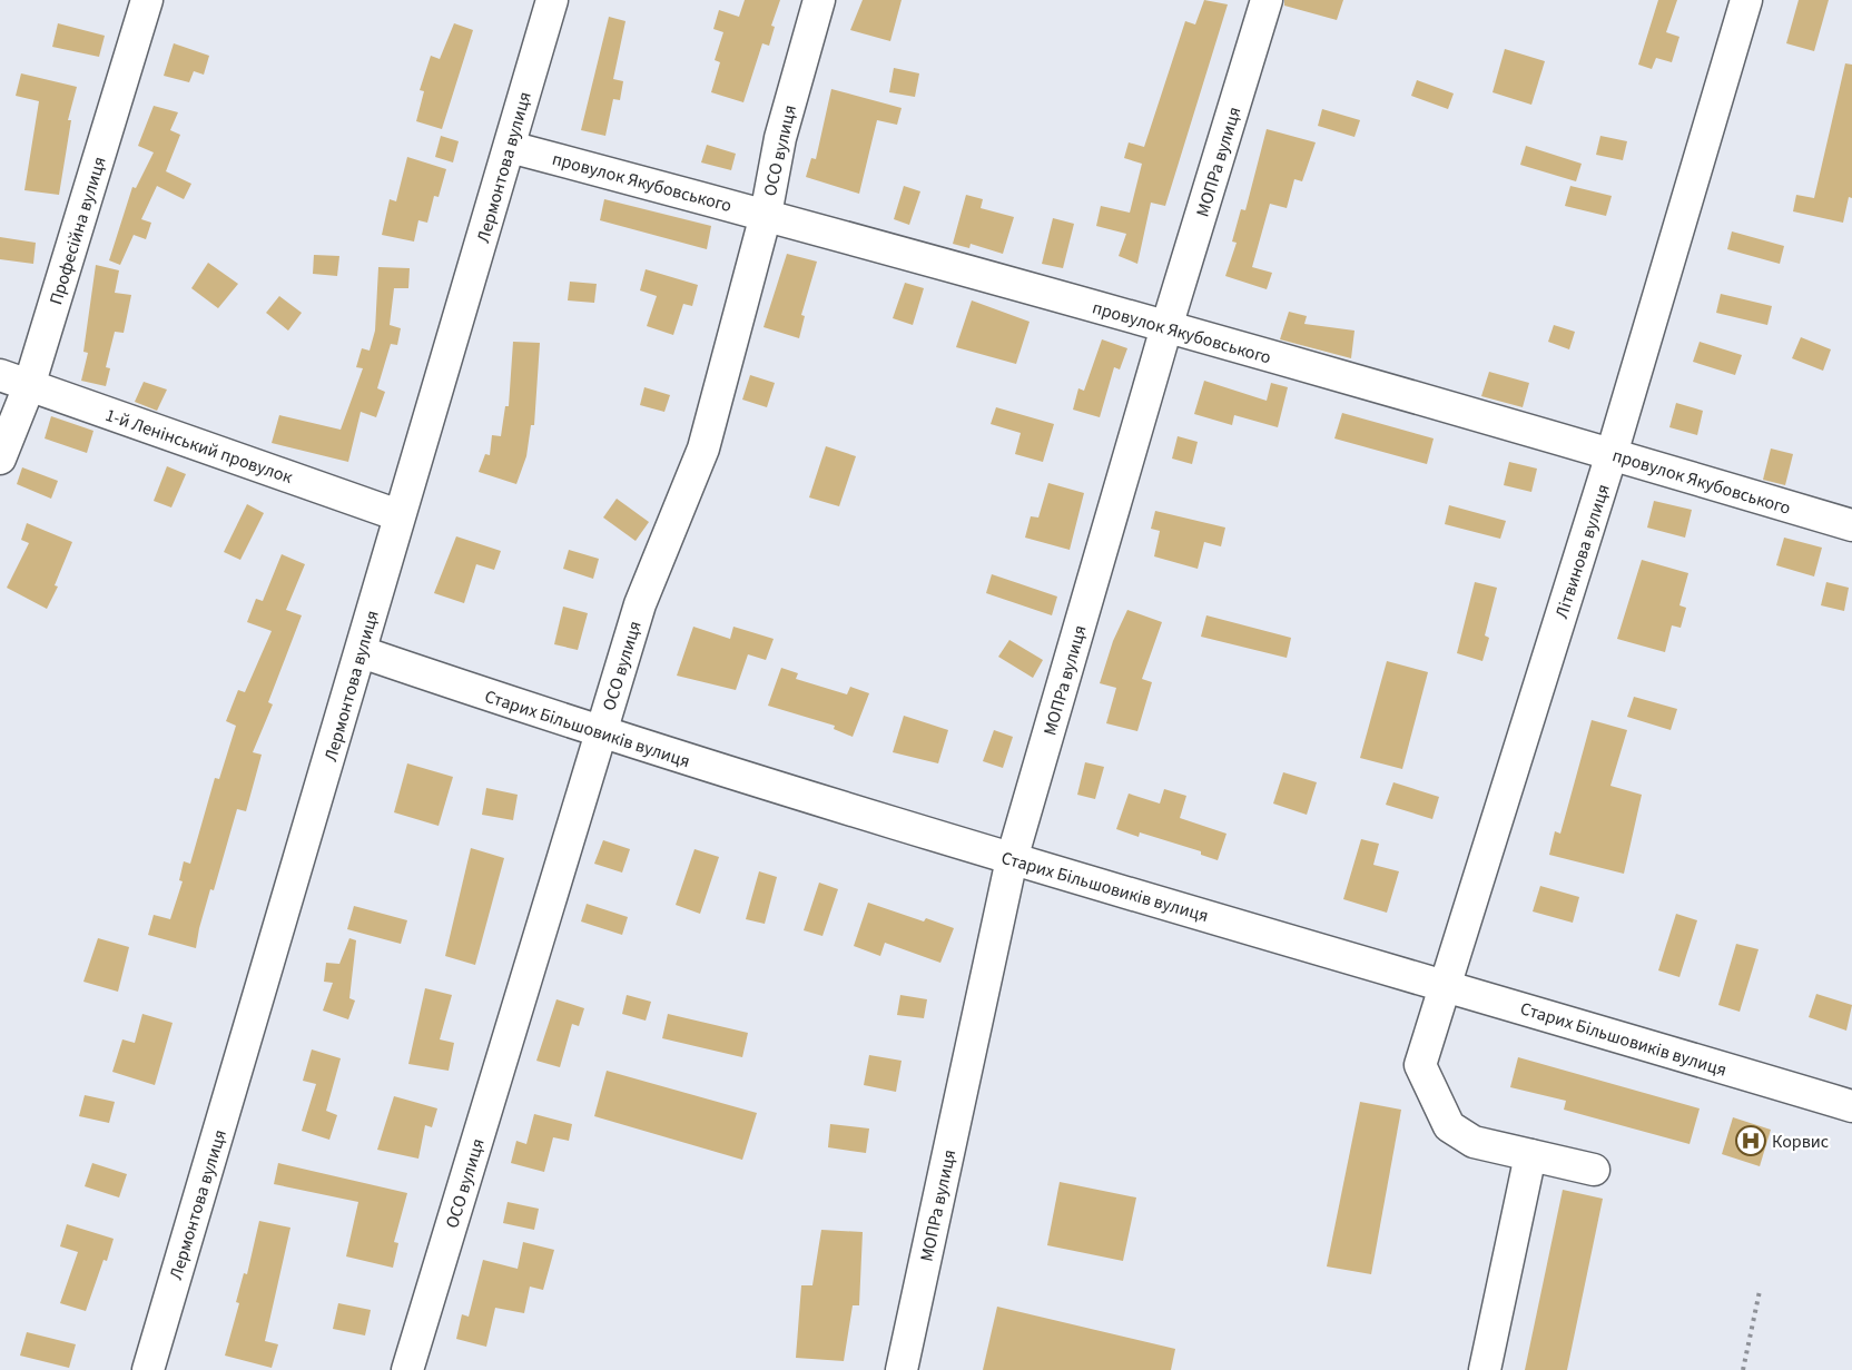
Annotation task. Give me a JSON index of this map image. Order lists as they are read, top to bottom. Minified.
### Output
{"streets":{"street":["ОСО вулиця","МОПРа вулиця","Лермонтова вулиця","провулок Якубовського","Професійна вулиця","1-й Ленінський провулок","Літвинова вулиця","Старих Більшовиків вулиця"]},"crossings":[["ОСО вулиця","провулок Якубовського"],["ОСО вулиця","Старих Більшовиків вулиця"],["МОПРа вулиця","провулок Якубовського"],["МОПРа вулиця","Старих Більшовиків вулиця"],["Лермонтова вулиця","провулок Якубовського"],["Лермонтова вулиця","1-й Ленінський провулок"],["Лермонтова вулиця","Старих Більшовиків вулиця"],["провулок Якубовського","Літвинова вулиця"],["Професійна вулиця","1-й Ленінський провулок"],["Літвинова вулиця","Старих Більшовиків вулиця"]],"places":{"hospital":["Корвис"]}}
